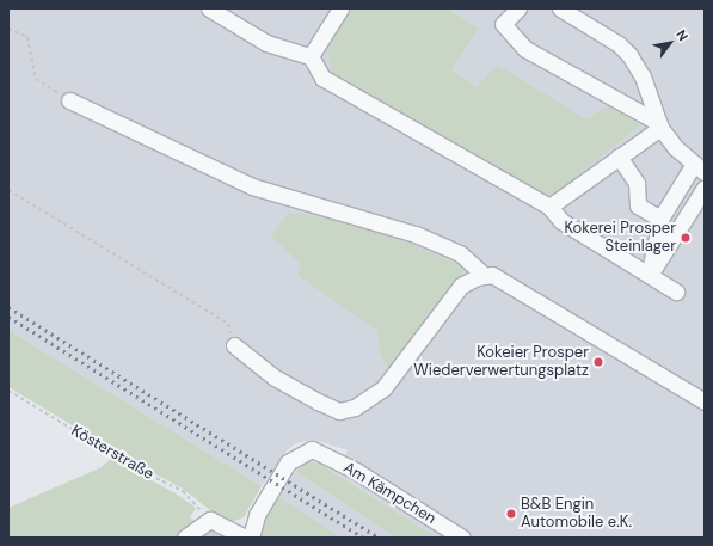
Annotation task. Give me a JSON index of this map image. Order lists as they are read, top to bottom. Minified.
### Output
{"streets":{"street":["Am Kämpchen"],"path":["Kösterstraße"]},"places":["Kokerei Prosper Steinlager","Kokeier Prosper Wiederverwertungsplatz","B&B Engin Automobile e.K."],"north":"top right"}
